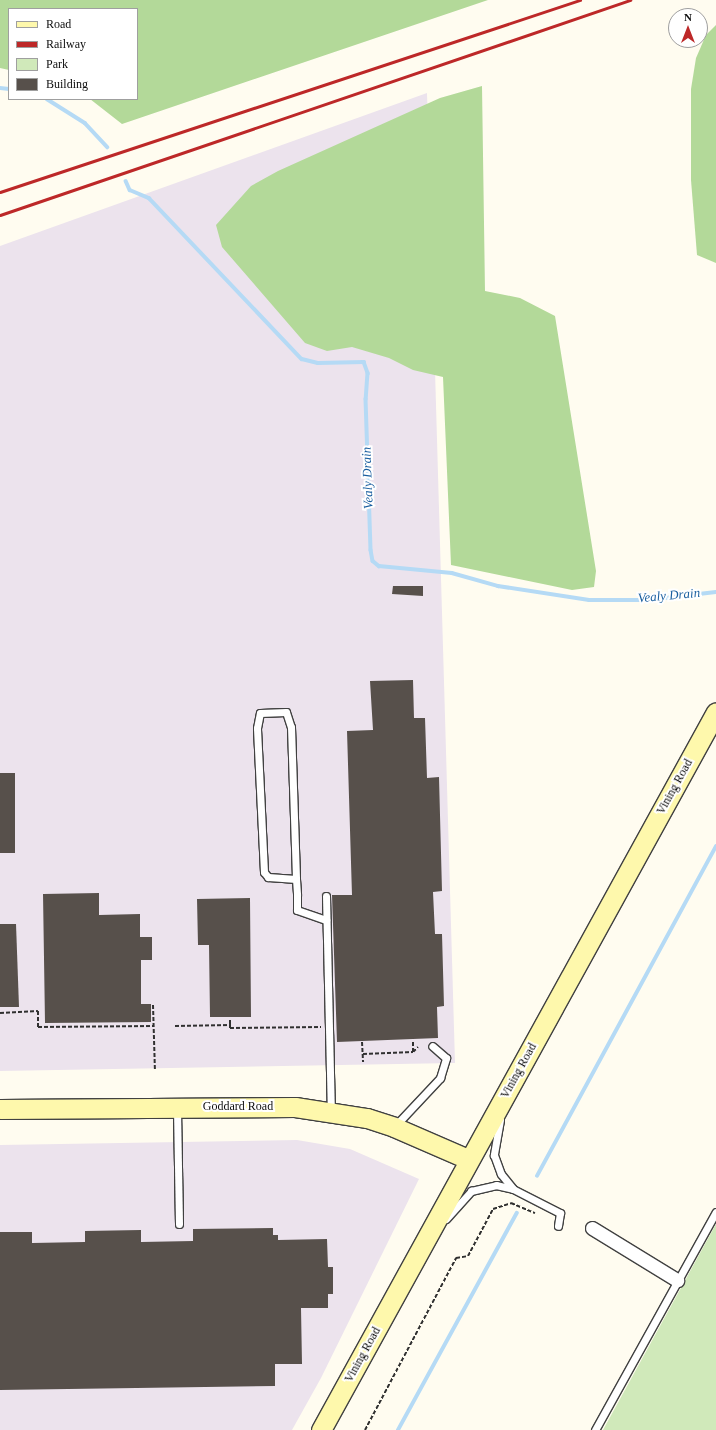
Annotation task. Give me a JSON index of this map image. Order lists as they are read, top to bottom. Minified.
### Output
{"streets":{"main road":["Vining Road","Goddard Road"]},"crossings":[["Vining Road","Goddard Road"]],"water":["Vealy Drain"],"legend":["Road","Railway","Park","Building"],"north":"top"}
